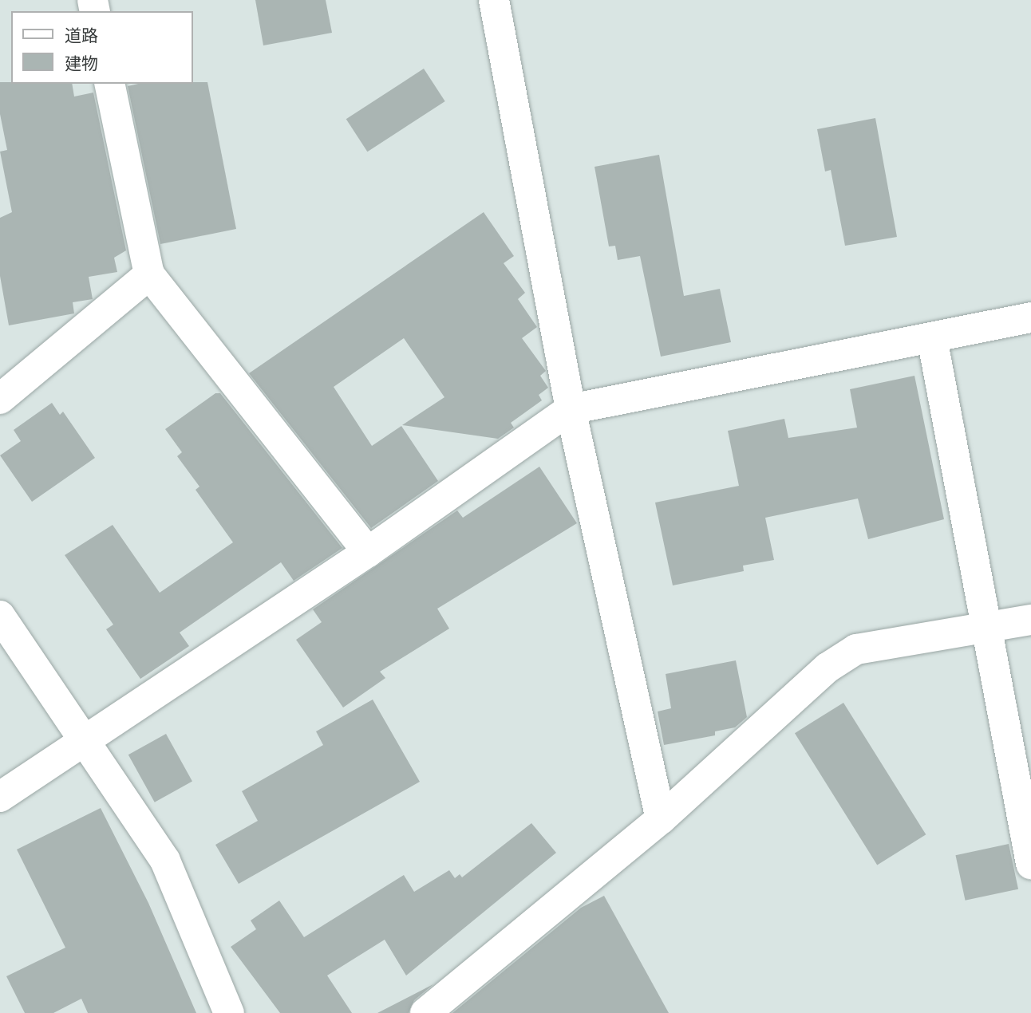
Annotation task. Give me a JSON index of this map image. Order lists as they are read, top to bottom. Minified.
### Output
{"legend":["道路","建物"]}
